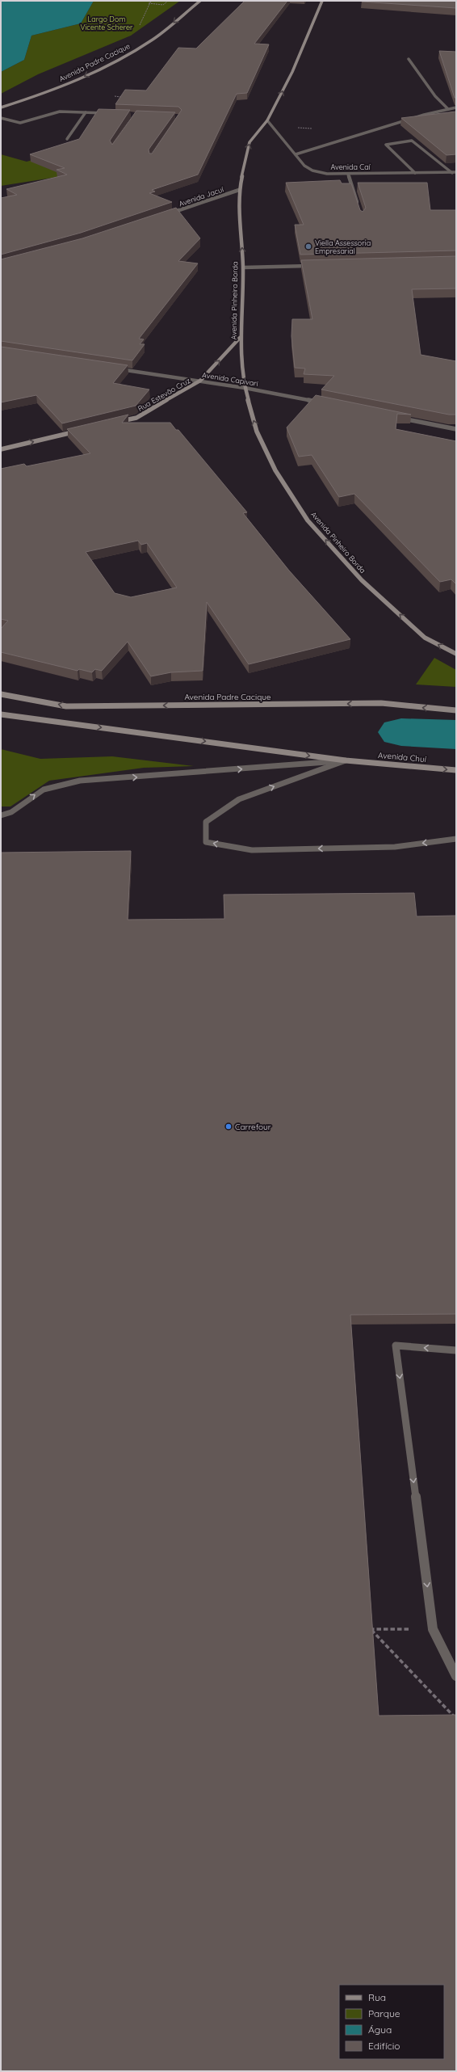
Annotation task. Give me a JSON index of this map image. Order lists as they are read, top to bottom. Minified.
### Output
{"streets":{"main road":["Avenida Padre Cacique","Avenida Pinheiro Borda","Rua Estevão Cruz","Avenida Chuí"],"street":["Avenida Caí","Avenida Jacuí","Avenida Capivari"]},"crossings":[["Avenida Caí","Avenida Pinheiro Borda"],["Avenida Jacuí","Avenida Pinheiro Borda"],["Avenida Pinheiro Borda","Avenida Capivari"],["Avenida Pinheiro Borda","Rua Estevão Cruz"],["Avenida Capivari","Rua Estevão Cruz"]],"one_way":["Avenida Pinheiro Borda","Rua Estevão Cruz","Avenida Chuí"],"parks":["Largo Dom Vicente Scherer"],"places":["Viella Assessoria Empresarial","Carrefour"],"legend":["Rua","Parque","Água","Edifício"]}
